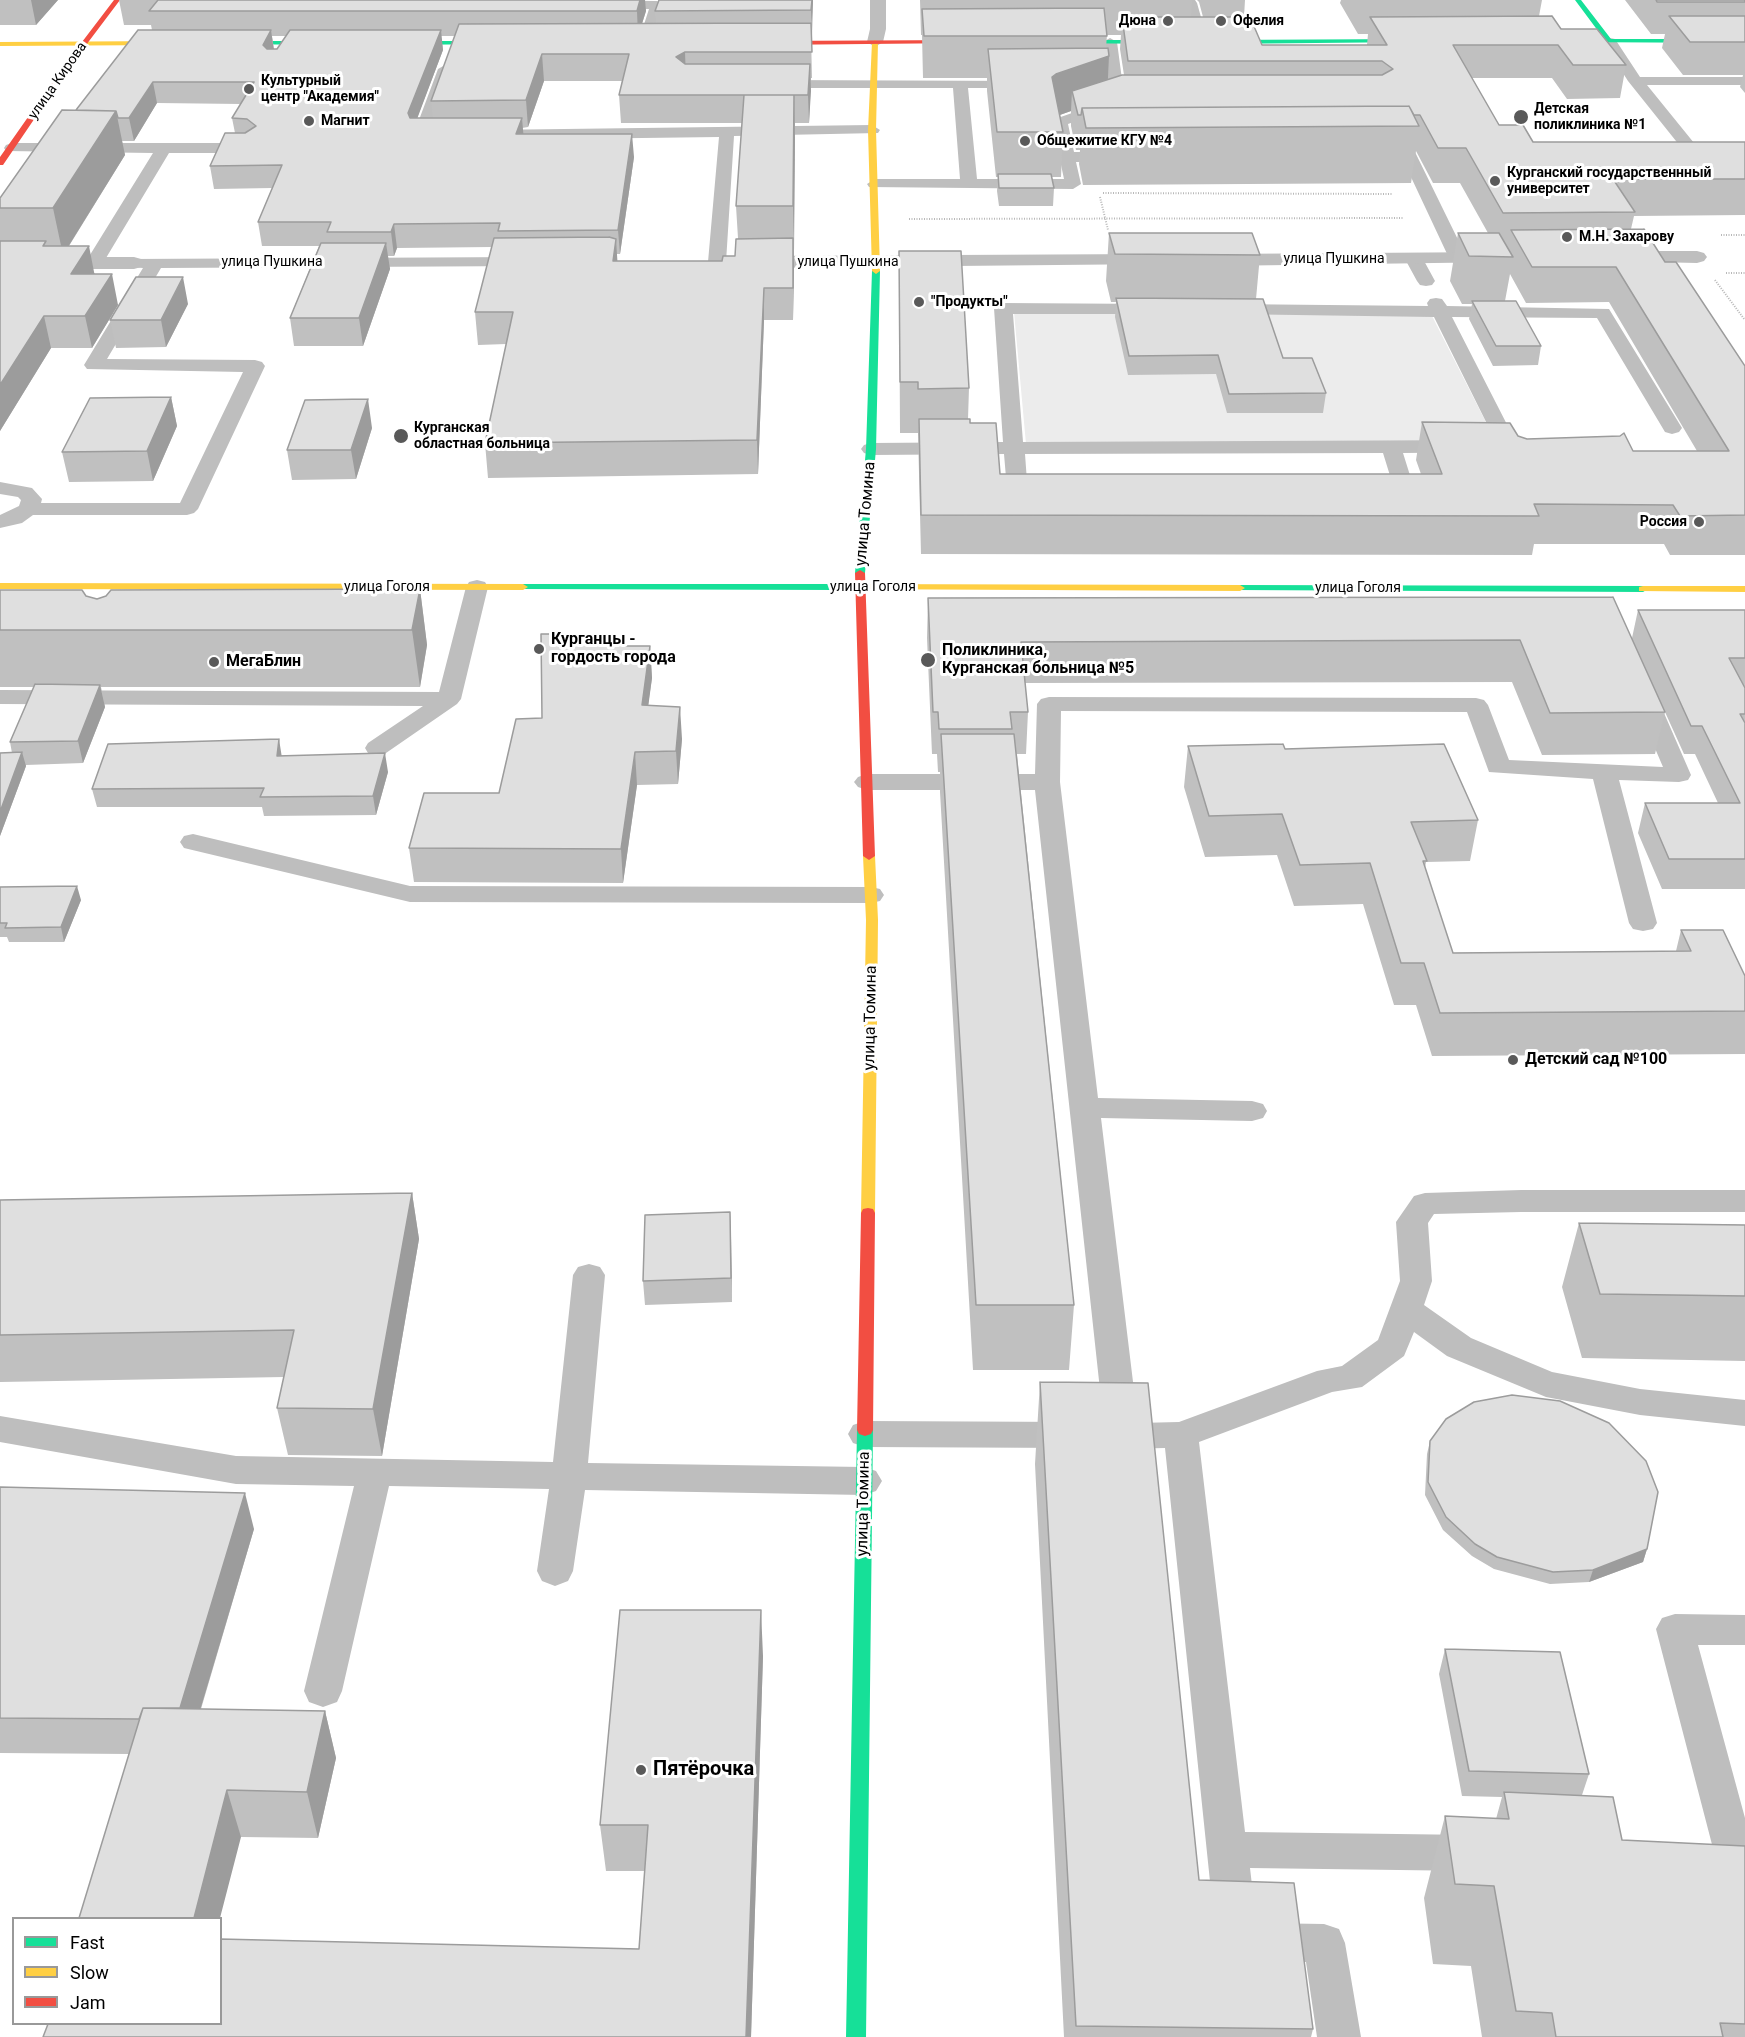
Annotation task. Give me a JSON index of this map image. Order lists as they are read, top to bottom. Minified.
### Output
{"streets":{"street":["улица Кирова","улица Пушкина","улица Томина","улица Гоголя"]},"crossings":[["улица Пушкина","улица Томина"],["улица Томина","улица Гоголя"]],"places":["Дюна","Офелия","Культурный центр \"Академия\"","Детская поликлиника №1","Магнит","Общежитие КГУ №4","Курганский государственнный университет","М.Н. Захарову","\"Продукты\"","Курганская областная больница","Россия","Курганцы - гордость города","Поликлиника, Курганская больница №5","МегаБлин","Детский сад №100","Пятёрочка"],"legend":["Fast","Slow","Jam"]}
